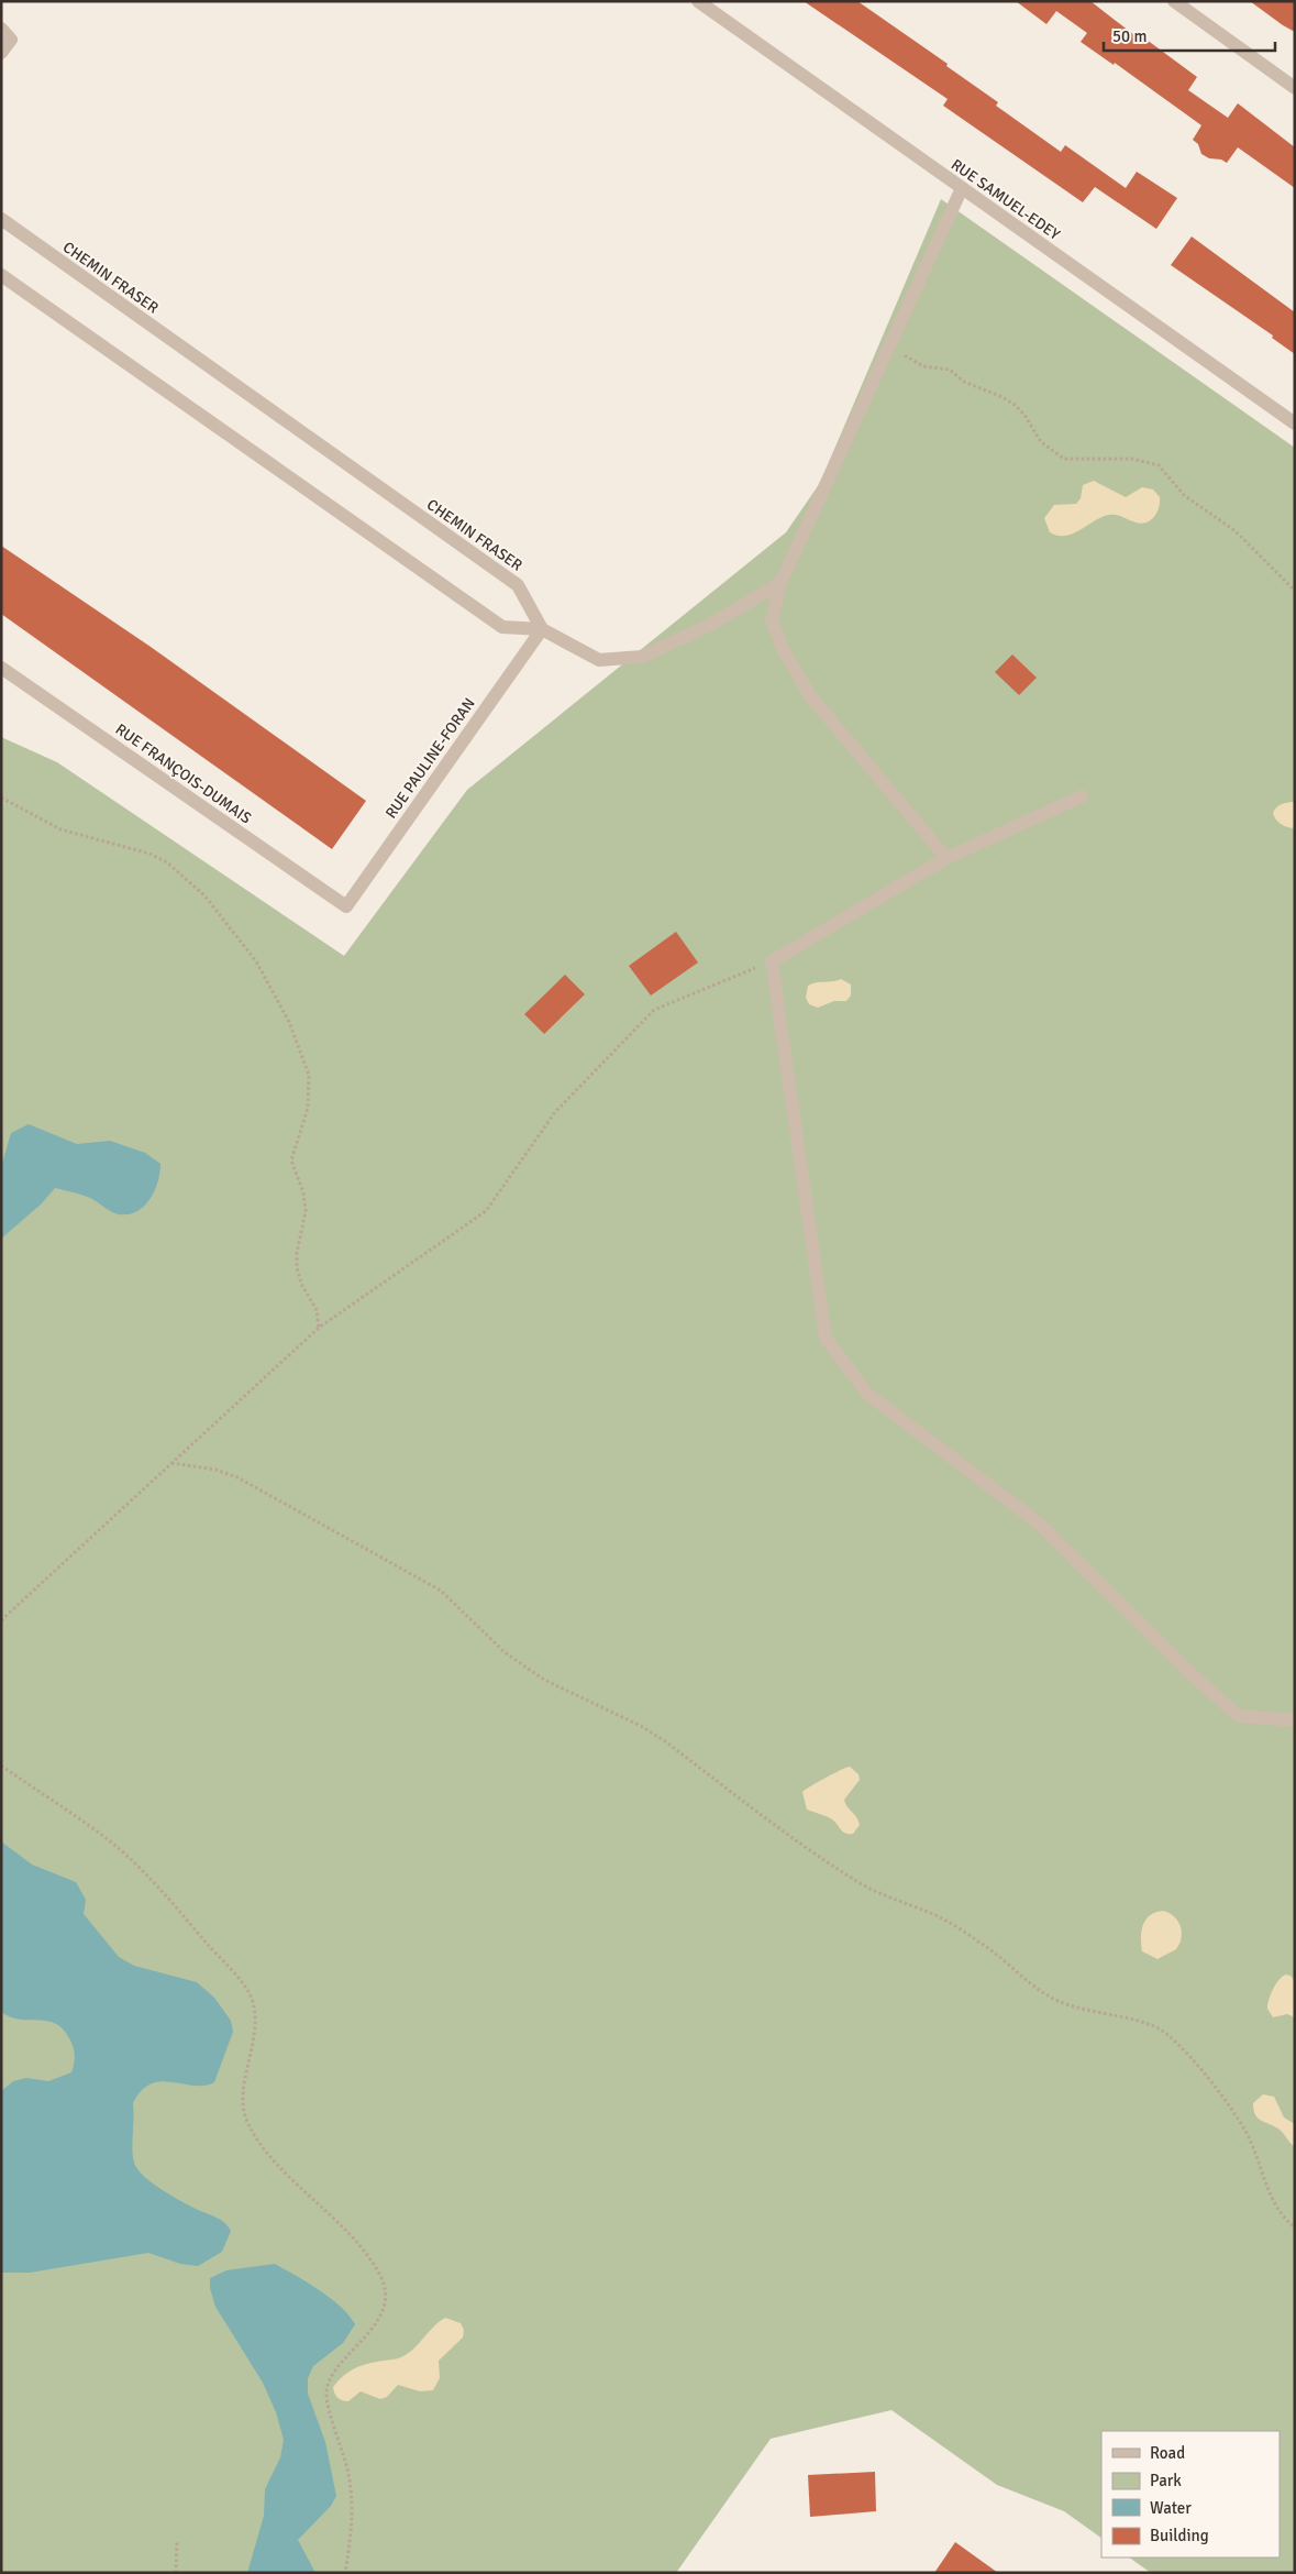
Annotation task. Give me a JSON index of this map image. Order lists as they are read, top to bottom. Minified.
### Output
{"streets":{"street":["RUE SAMUEL-EDEY","CHEMIN FRASER","RUE PAULINE-FORAN","RUE FRANÇOIS-DUMAIS"]},"crossings":[["CHEMIN FRASER","RUE PAULINE-FORAN"],["RUE PAULINE-FORAN","RUE FRANÇOIS-DUMAIS"]],"legend":["Road","Park","Water","Building"],"scale_bar":"50 m"}
